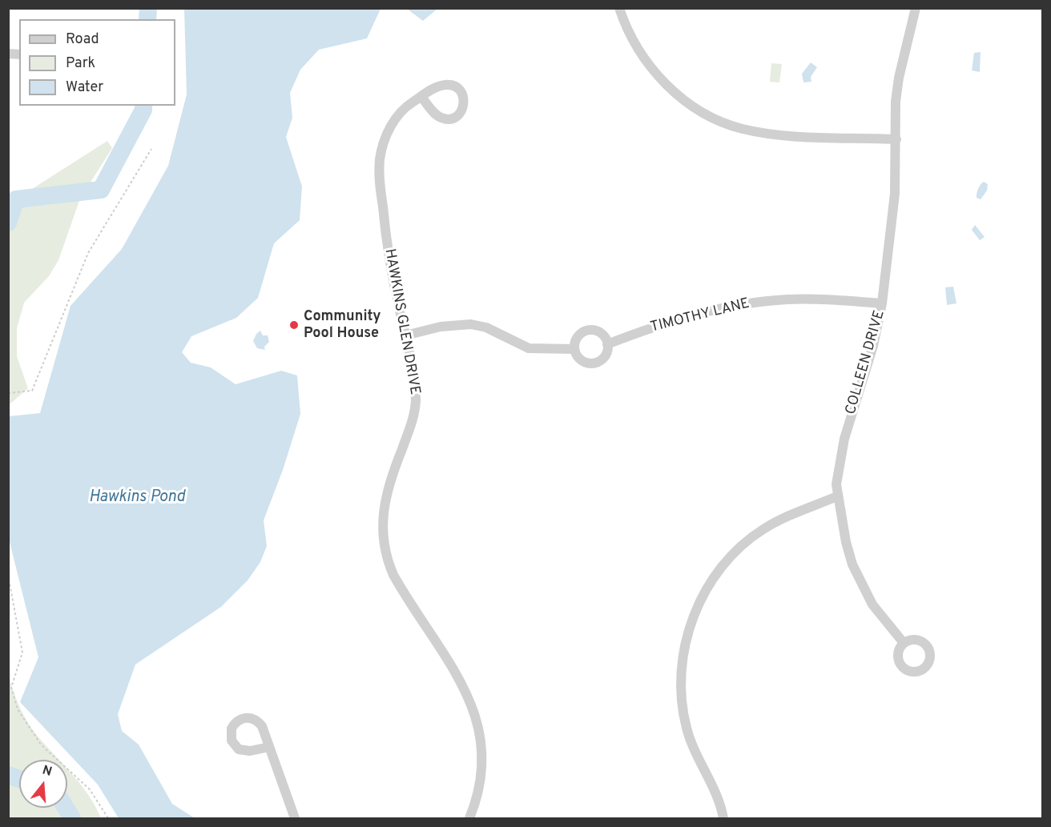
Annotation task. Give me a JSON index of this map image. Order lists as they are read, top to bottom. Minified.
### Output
{"streets":{"street":["TIMOTHY LANE","HAWKINS GLEN DRIVE","COLLEEN DRIVE"]},"crossings":[["TIMOTHY LANE","COLLEEN DRIVE"]],"water":["Hawkins Pond"],"places":["Community Pool House"],"legend":["Road","Park","Water"],"north":"top"}
